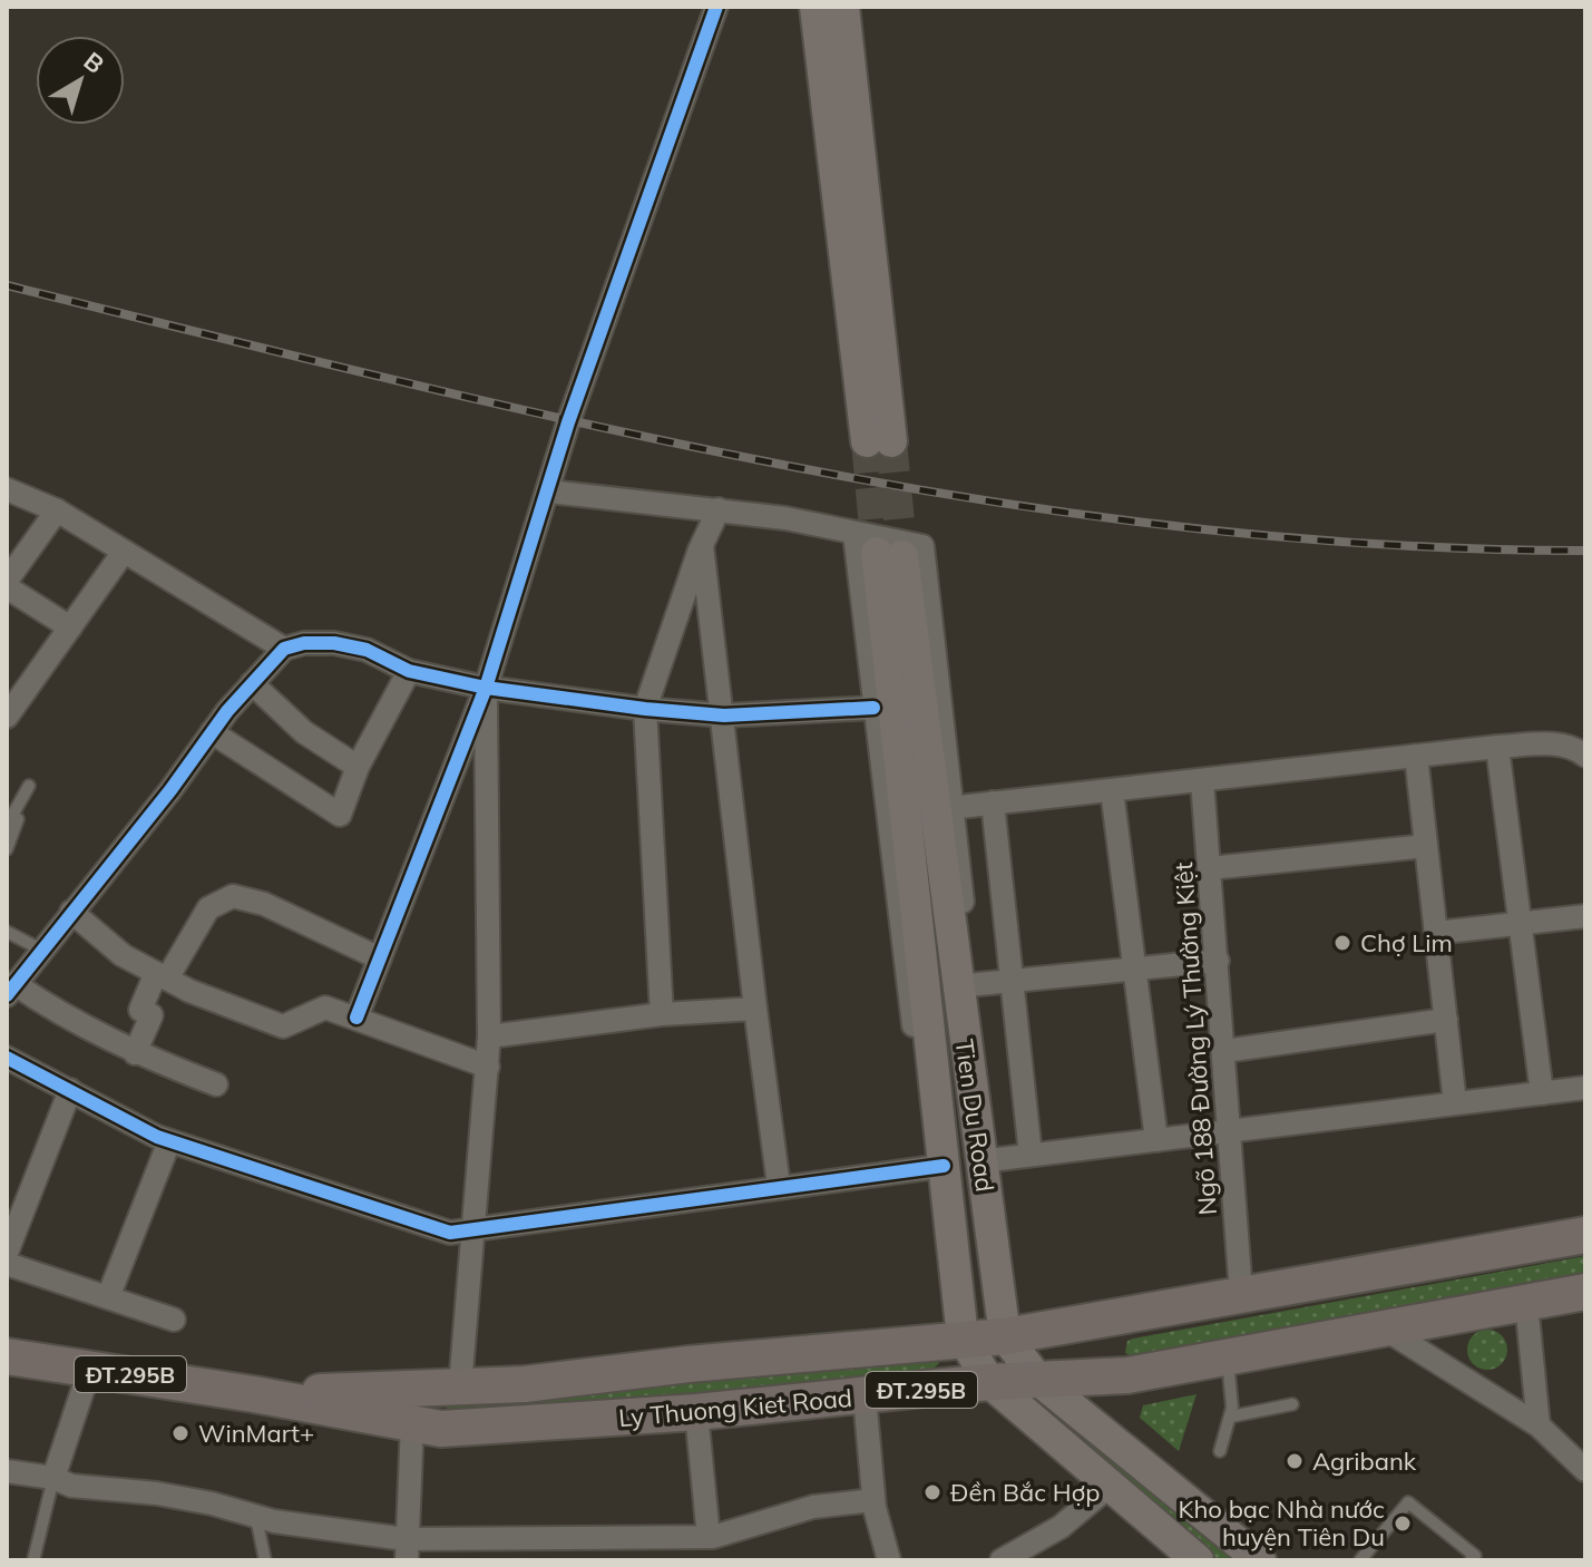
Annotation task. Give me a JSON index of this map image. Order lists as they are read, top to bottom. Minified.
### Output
{"streets":{"main road":["Tien Du Road","ĐT.295B","Ly Thuong Kiet Road"],"street":["Ngõ 188 Đường Lý Thường Kiệt"]},"crossings":[["Ngõ 188 Đường Lý Thường Kiệt","Ly Thuong Kiet Road"],["Tien Du Road","Ly Thuong Kiet Road"]],"places":["Chợ Lim","WinMart+","Agribank","Đền Bắc Hợp","Kho bạc Nhà nước huyện Tiên Du"],"north":"top right"}
